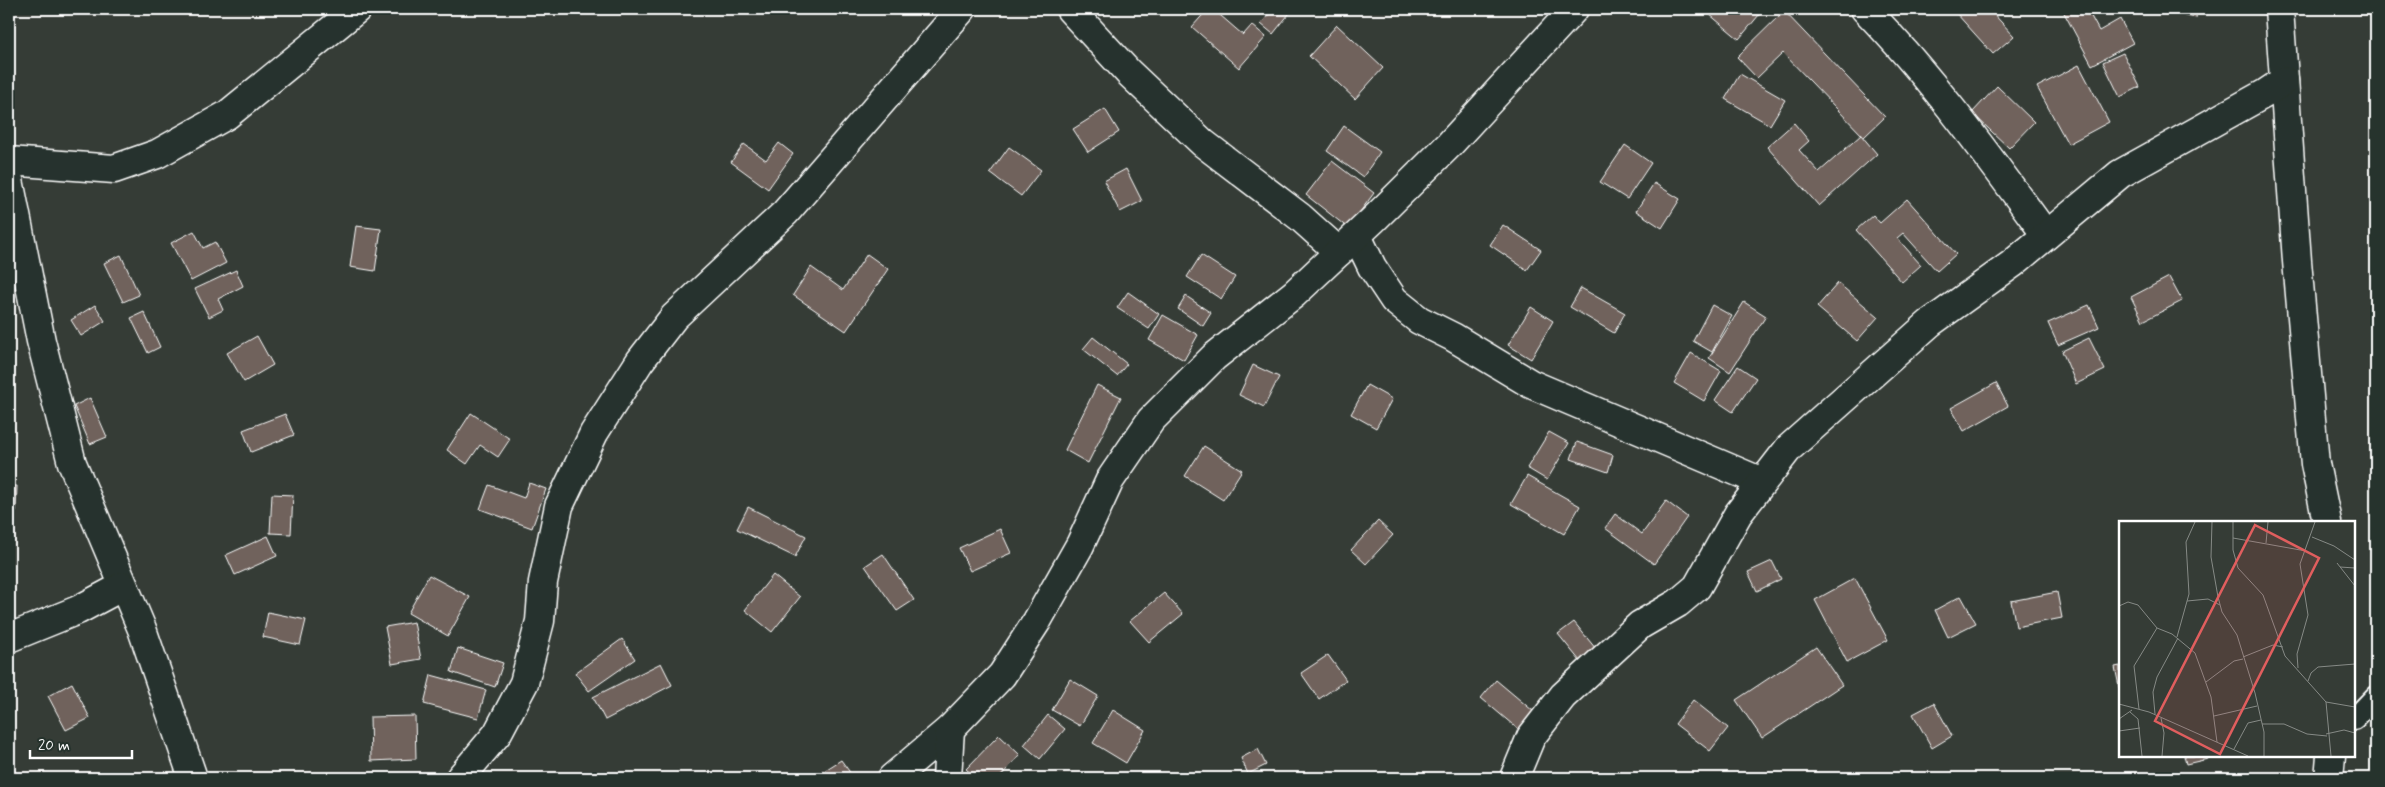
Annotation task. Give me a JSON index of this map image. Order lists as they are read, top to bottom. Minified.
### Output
{"scale_bar":"20 m"}
